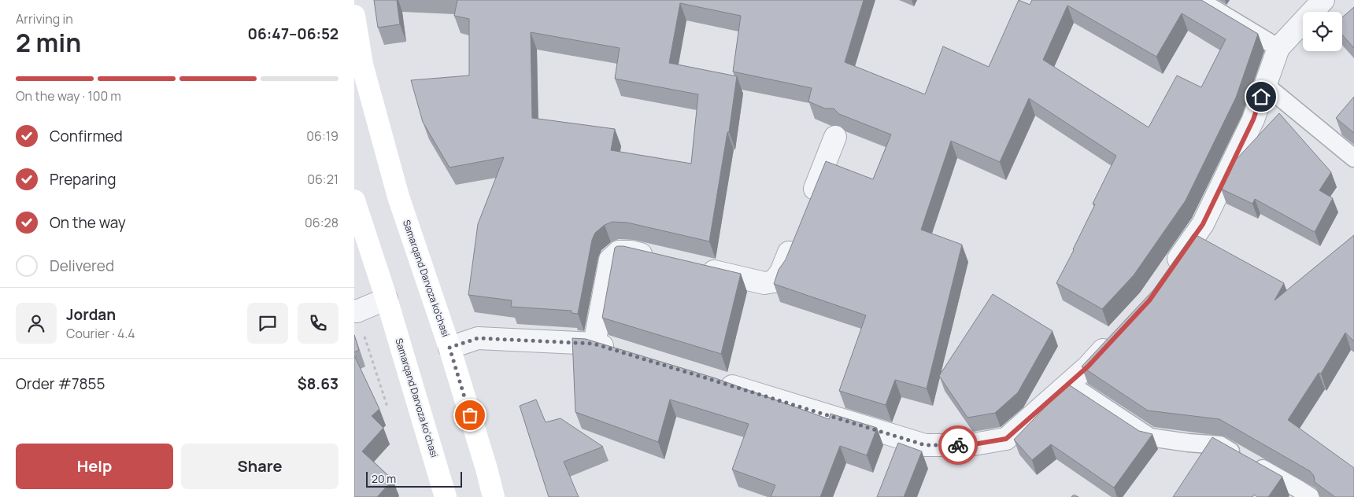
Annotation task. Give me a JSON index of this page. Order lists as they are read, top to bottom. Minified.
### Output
{"streets":{"main road":["Samarqand Darvoza ko'chasi","Samarqand Darvoza ko‘chasi"]},"scale_bar":"20 m","page":{"heading":["2 min","Arriving in","06:47–06:52"],"panel":["Jordan","Courier · 4.4","Order #7855","$8.63"],"bar":"On the way · 100 m","list":[["Confirmed","06:19"],["Preparing","06:21"],["On the way","06:28"],"Delivered"],"buttons":["Help","Share"],"scale":"20 m"}}
